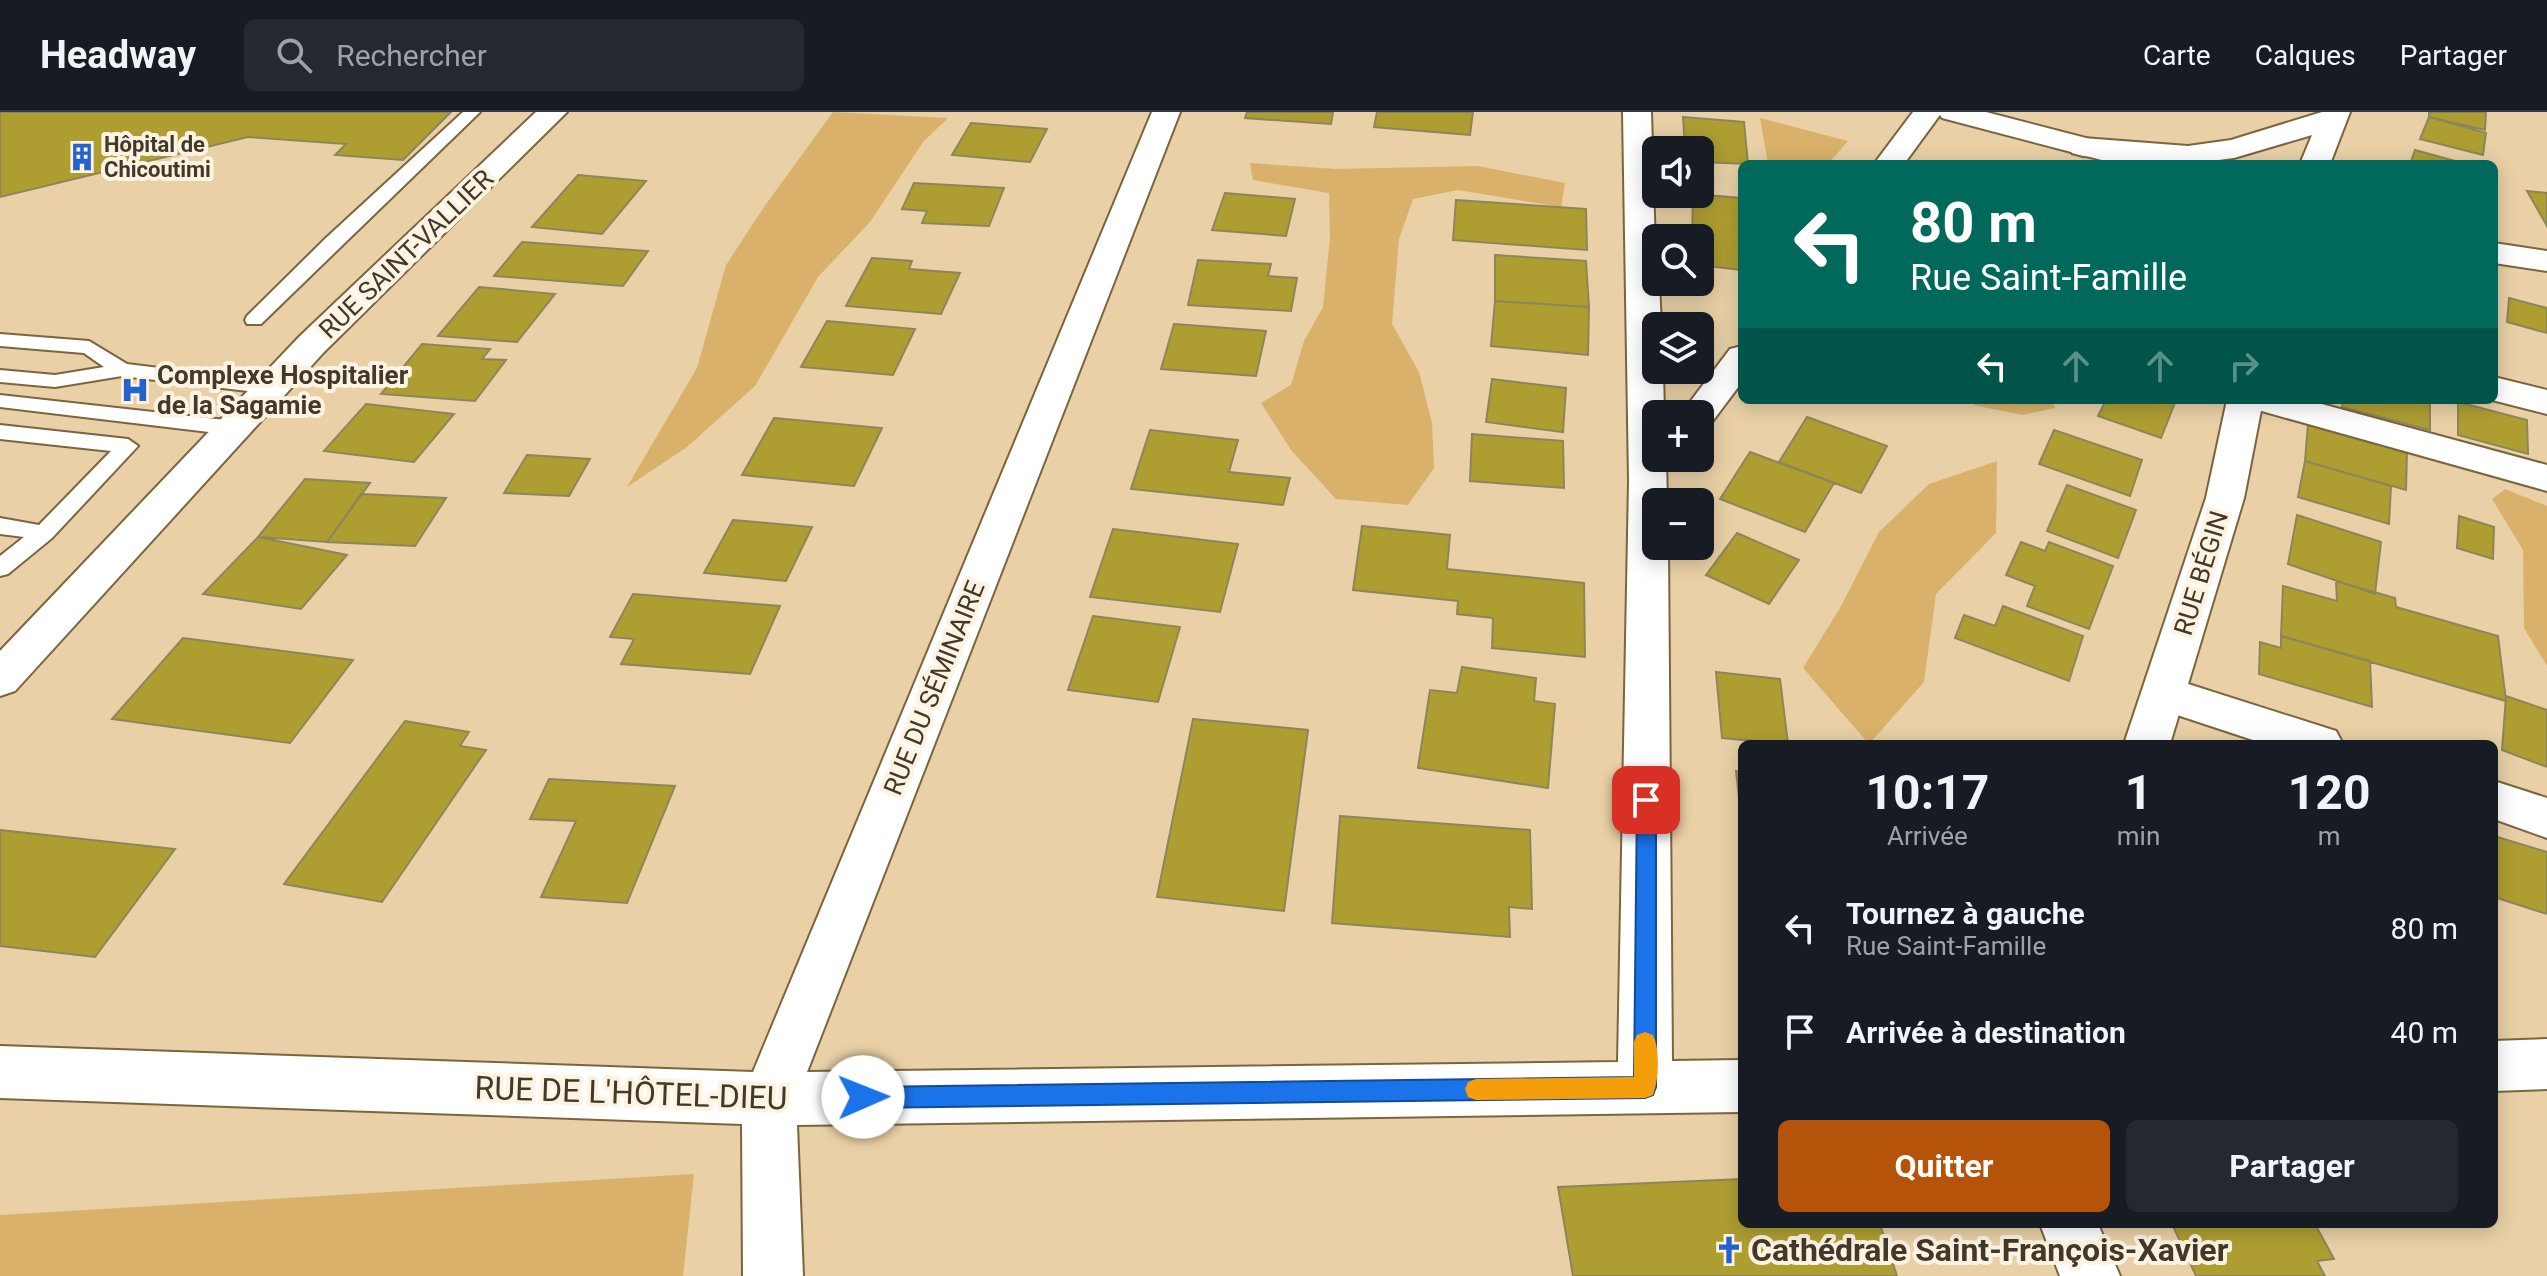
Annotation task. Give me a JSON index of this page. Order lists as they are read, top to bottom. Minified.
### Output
{"streets":{"street":["RUE SAINT-VALLIER","RUE BÉGIN","RUE DU SÉMINAIRE","RUE DE L'HÔTEL-DIEU"]},"crossings":[["RUE DU SÉMINAIRE","RUE DE L'HÔTEL-DIEU"]],"places":{"building":["Hôpital de Chicoutimi"],"hospital":["Complexe Hospitalier de la Sagamie"],"church":["Cathédrale Saint-François-Xavier"]},"page":{"header":"Headway","search":"Rechercher","nav":["Carte","Calques","Partager"],"map_buttons":["+","−"],"turn":["80 m","Rue Saint-Famille"],"eta":["10:17","Arrivée","1","min","120","m"],"list":[{"name":"Tournez à gauche","note":"Rue Saint-Famille","value":"80 m"},{"name":"Arrivée à destination","value":"40 m"}],"buttons":["Quitter","Partager"]}}
